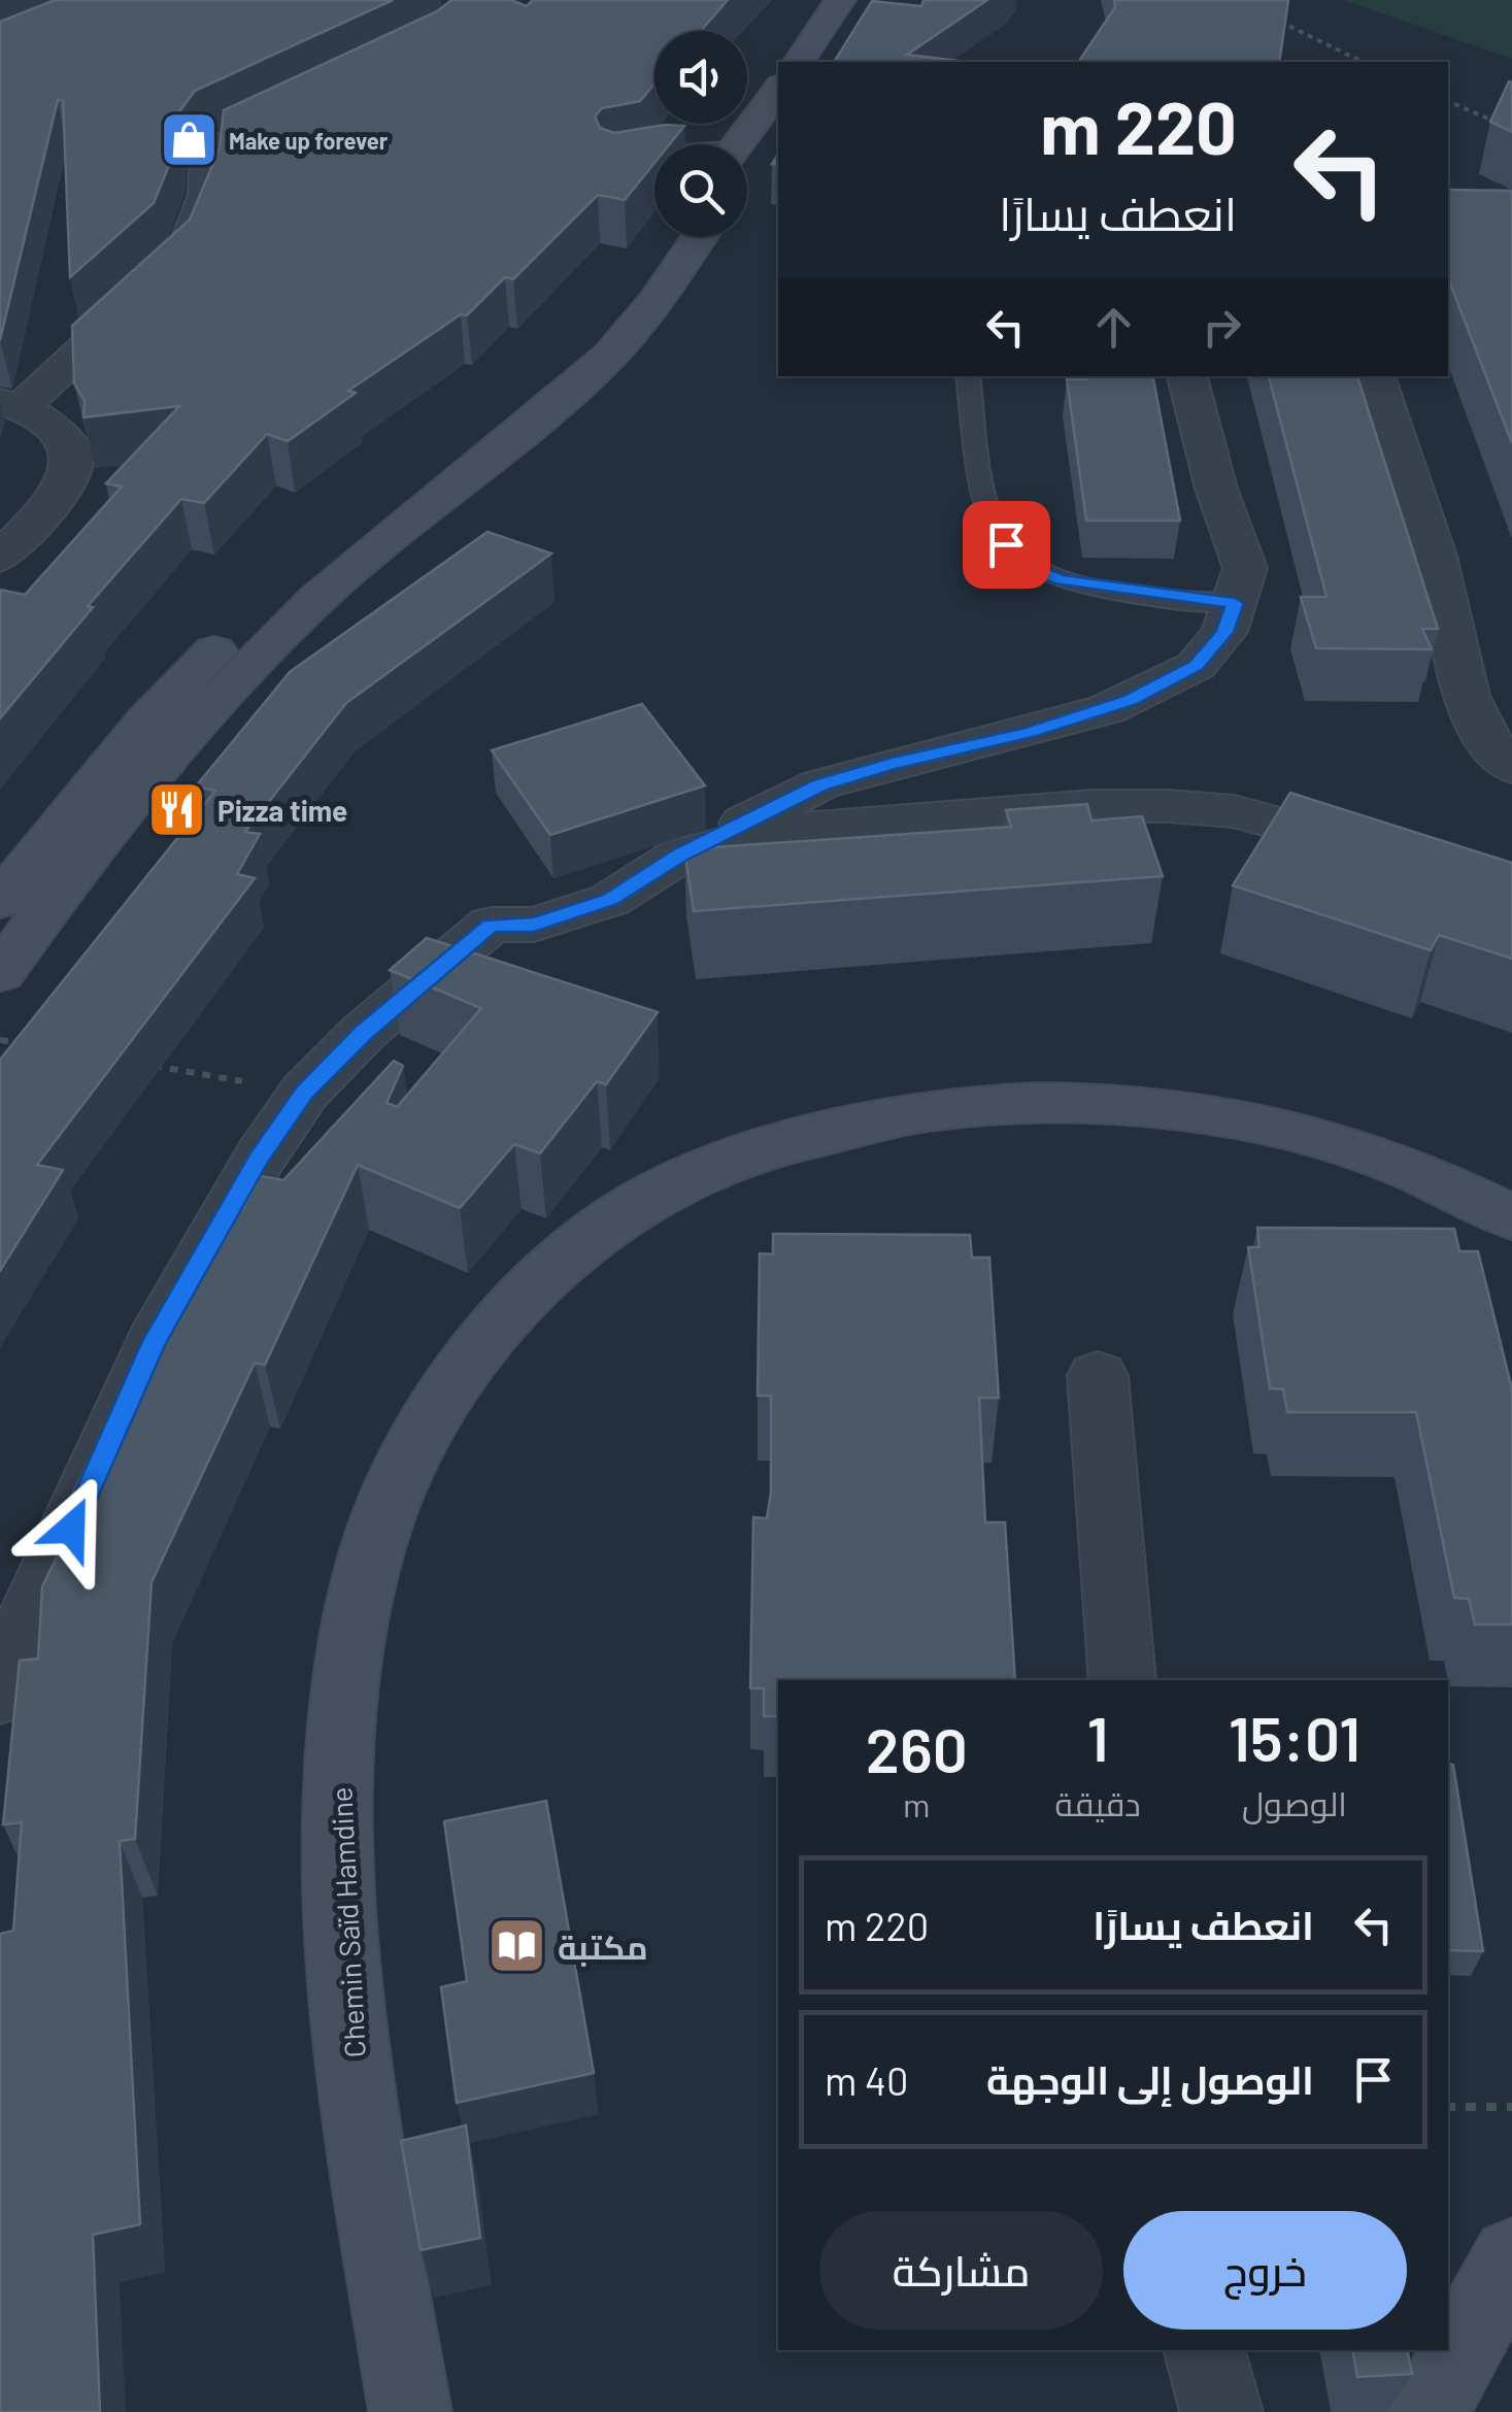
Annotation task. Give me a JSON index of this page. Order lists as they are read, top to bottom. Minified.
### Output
{"streets":{"main road":["Chemin Saïd Hamdine"]},"places":{"shop":["Make up forever"],"restaurant":["Pizza time"],"library":["مكتبة"]},"page":{"turn":["220 m","انعطف يسارًا"],"eta":["15:01","الوصول","1","دقيقة","260","m"],"list":[{"name":"انعطف يسارًا","value":"220 m"},{"name":"الوصول إلى الوجهة","value":"40 m"}],"buttons":["خروج","مشاركة"]}}
